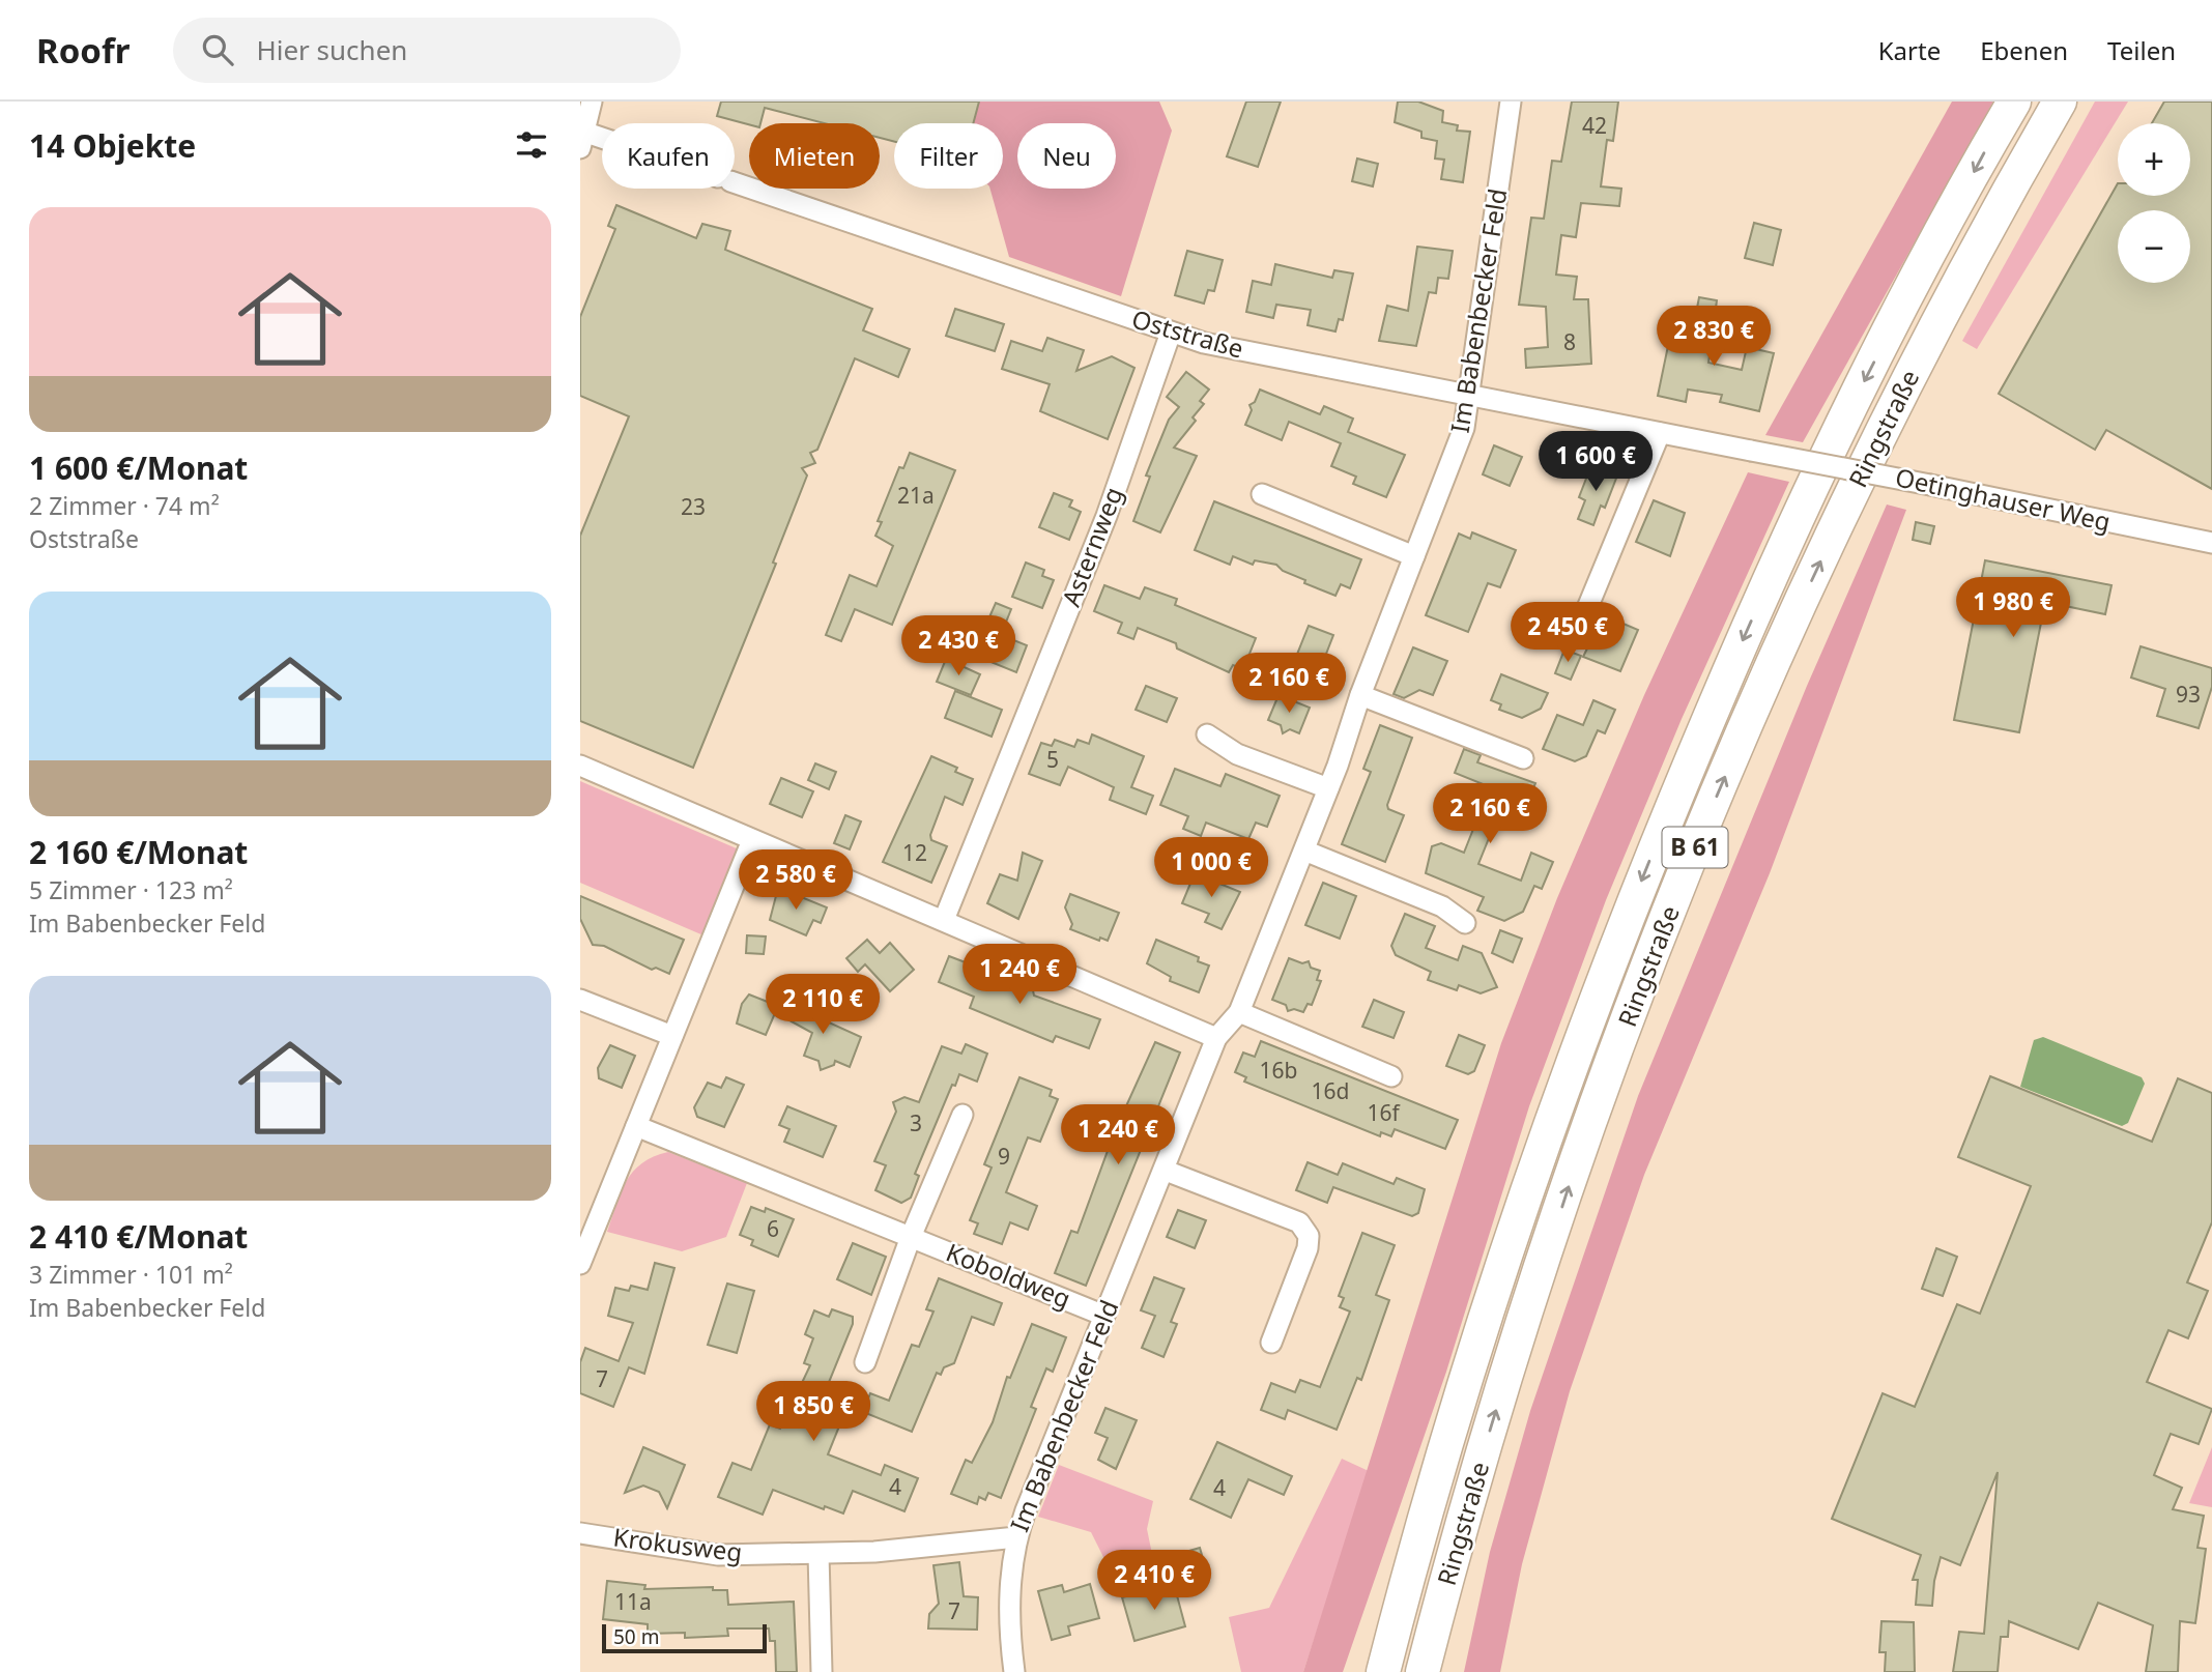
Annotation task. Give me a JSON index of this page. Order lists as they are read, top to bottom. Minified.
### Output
{"streets":{"highway":["Ringstraße","B 61"],"street":["Im Babenbecker Feld","Oststraße","Oetinghauser Weg","Asternweg","Koboldweg","Krokusweg"]},"crossings":[["Im Babenbecker Feld","Oststraße"],["Im Babenbecker Feld","Koboldweg"],["Im Babenbecker Feld","Krokusweg"],["Oststraße","Oetinghauser Weg"],["Oststraße","Asternweg"]],"house_numbers":["42","8","21a","23","93","5","12","16b","16d","16f","3","9","6","7","4","4","11a","7"],"scale_bar":"50 m","page":{"header":"Roofr","search":"Hier suchen","nav":["Karte","Ebenen","Teilen"],"heading":"14 Objekte","map_buttons":["+","−"],"chip":["Kaufen","Mieten","Filter","Neu"],"list":[{"name":"1 600 €/Monat","note":"2 Zimmer · 74 m² · Oststraße"},{"name":"2 160 €/Monat","note":"5 Zimmer · 123 m² · Im Babenbecker Feld"},{"name":"2 410 €/Monat","note":"3 Zimmer · 101 m² · Im Babenbecker Feld"}],"price":["2 830 €","1 600 €","1 980 €","2 450 €","2 430 €","2 160 €","2 160 €","1 000 €","2 580 €","1 240 €","2 110 €","1 240 €","1 850 €","2 410 €"],"scale":"50 m"}}
